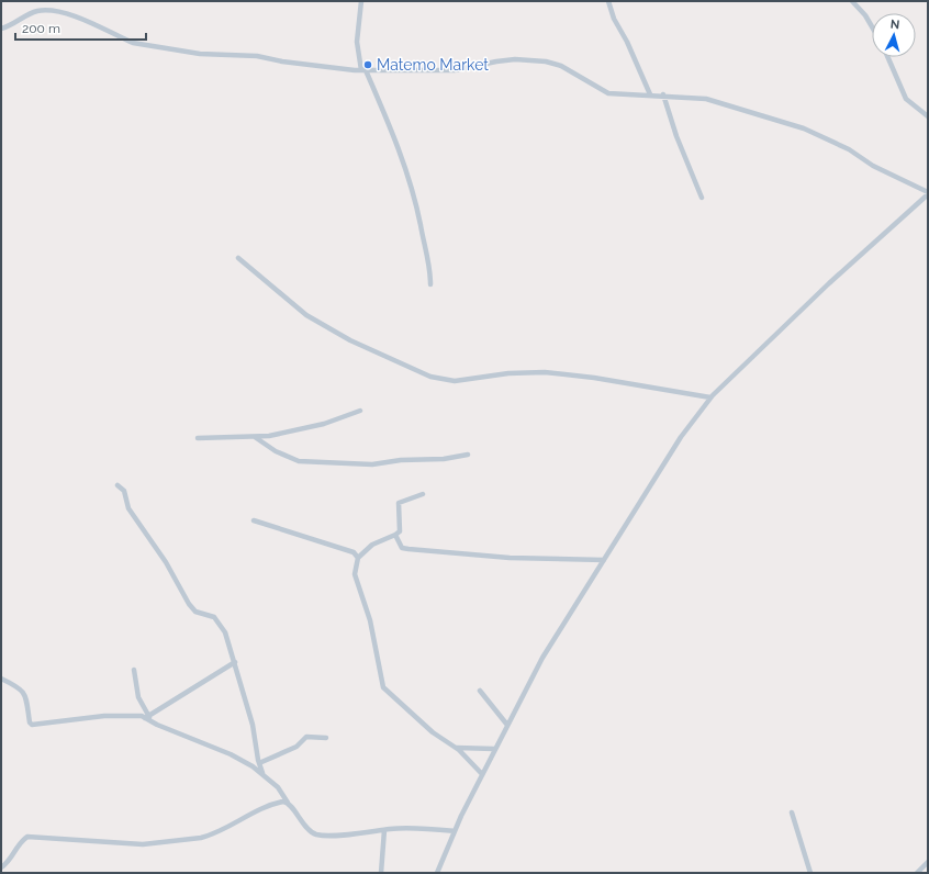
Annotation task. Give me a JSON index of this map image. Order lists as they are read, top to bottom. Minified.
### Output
{"places":["Matemo Market"],"scale_bar":"200 m","north":"top"}
